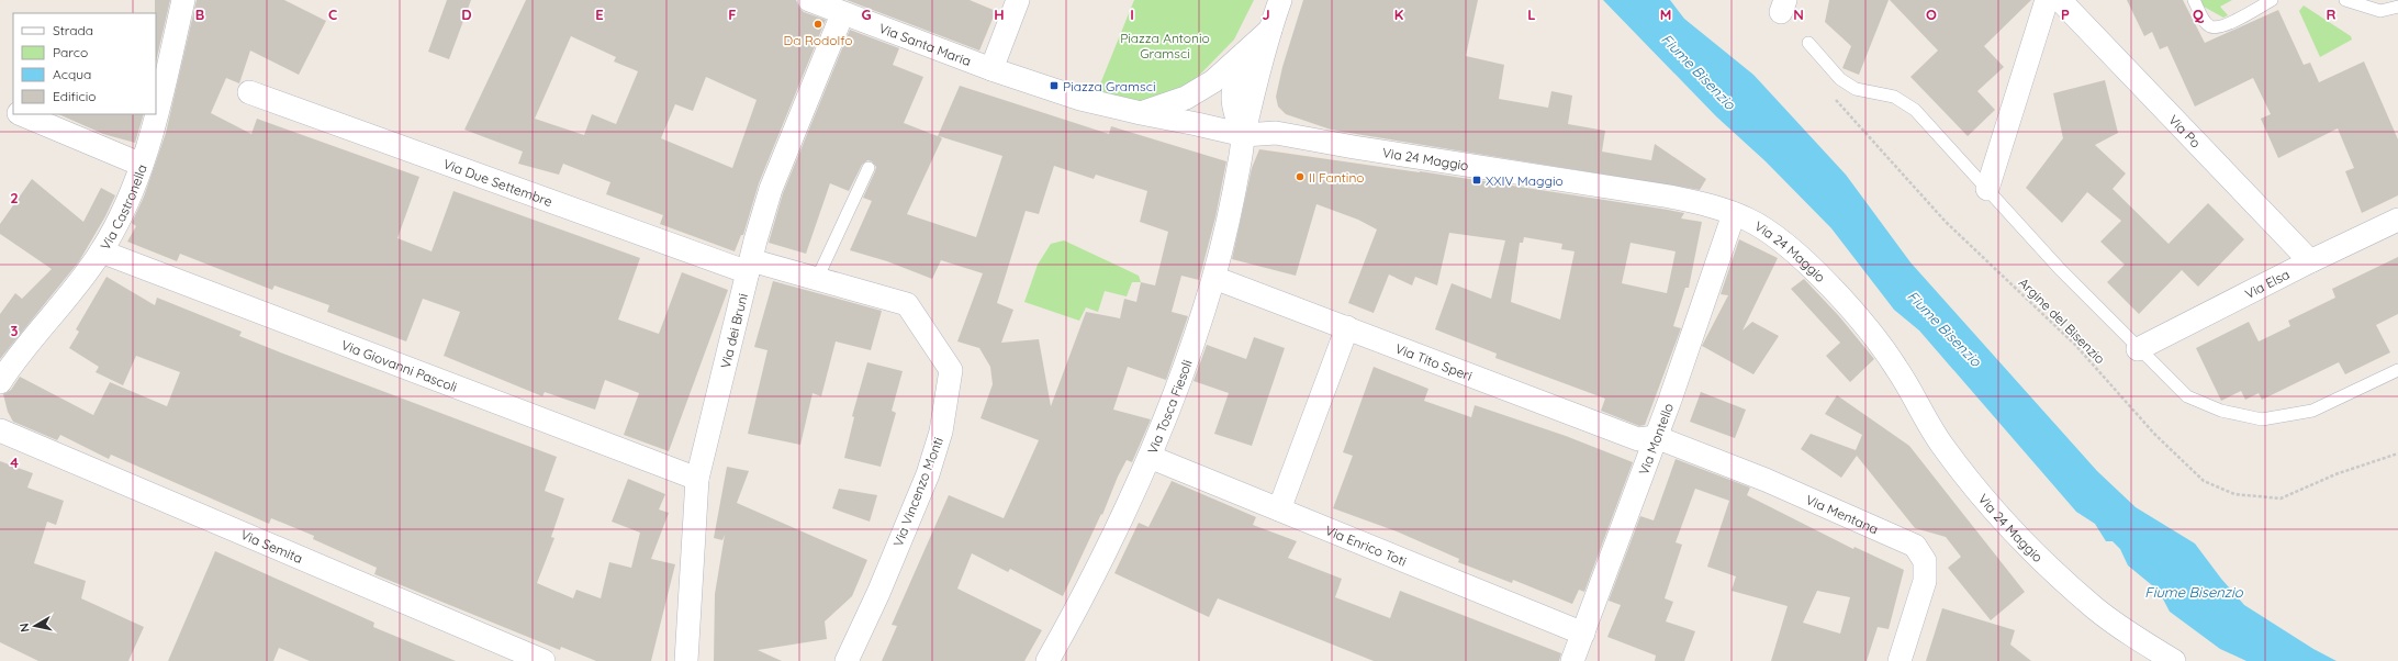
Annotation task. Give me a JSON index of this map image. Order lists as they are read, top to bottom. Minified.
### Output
{"streets":{"street":["Via Santa Maria","Via Po","Via 24 Maggio","Via Due Settembre","Via Castronella","Via Elsa","Via dei Bruni","Via Tito Speri","Via Giovanni Pascoli","Via Tosca Fiesoli","Via Montello","Via Vincenzo Monti","Via Mentana","Via Enrico Toti","Via Semita"],"path":["Argine del Bisenzio"]},"crossings":[["Via Santa Maria","Via dei Bruni"],["Via Po","Via Elsa"],["Via 24 Maggio","Via Tosca Fiesoli"],["Via 24 Maggio","Via Montello"],["Via Due Settembre","Via dei Bruni"],["Via Due Settembre","Via Vincenzo Monti"],["Via Castronella","Via Giovanni Pascoli"],["Via dei Bruni","Via Giovanni Pascoli"],["Via dei Bruni","Via Vincenzo Monti"],["Via Tito Speri","Via Tosca Fiesoli"],["Via Tito Speri","Via Montello"],["Via Tito Speri","Via Mentana"],["Via Tosca Fiesoli","Via Enrico Toti"],["Via Montello","Via Mentana"],["Via Montello","Via Enrico Toti"]],"water":["Fiume Bisenzio"],"parks":["Piazza Antonio Gramsci"],"places":{"other":["Da Rodolfo","Il Fantino"],"transit":["Piazza Gramsci","XXIV Maggio"]},"legend":["Strada","Parco","Acqua","Edificio"],"north":"left","grid":{"columns":["B","C","D","E","F","G","H","I","J","K","L","M","N","O","P","Q","R"],"rows":["2","3","4"]}}
